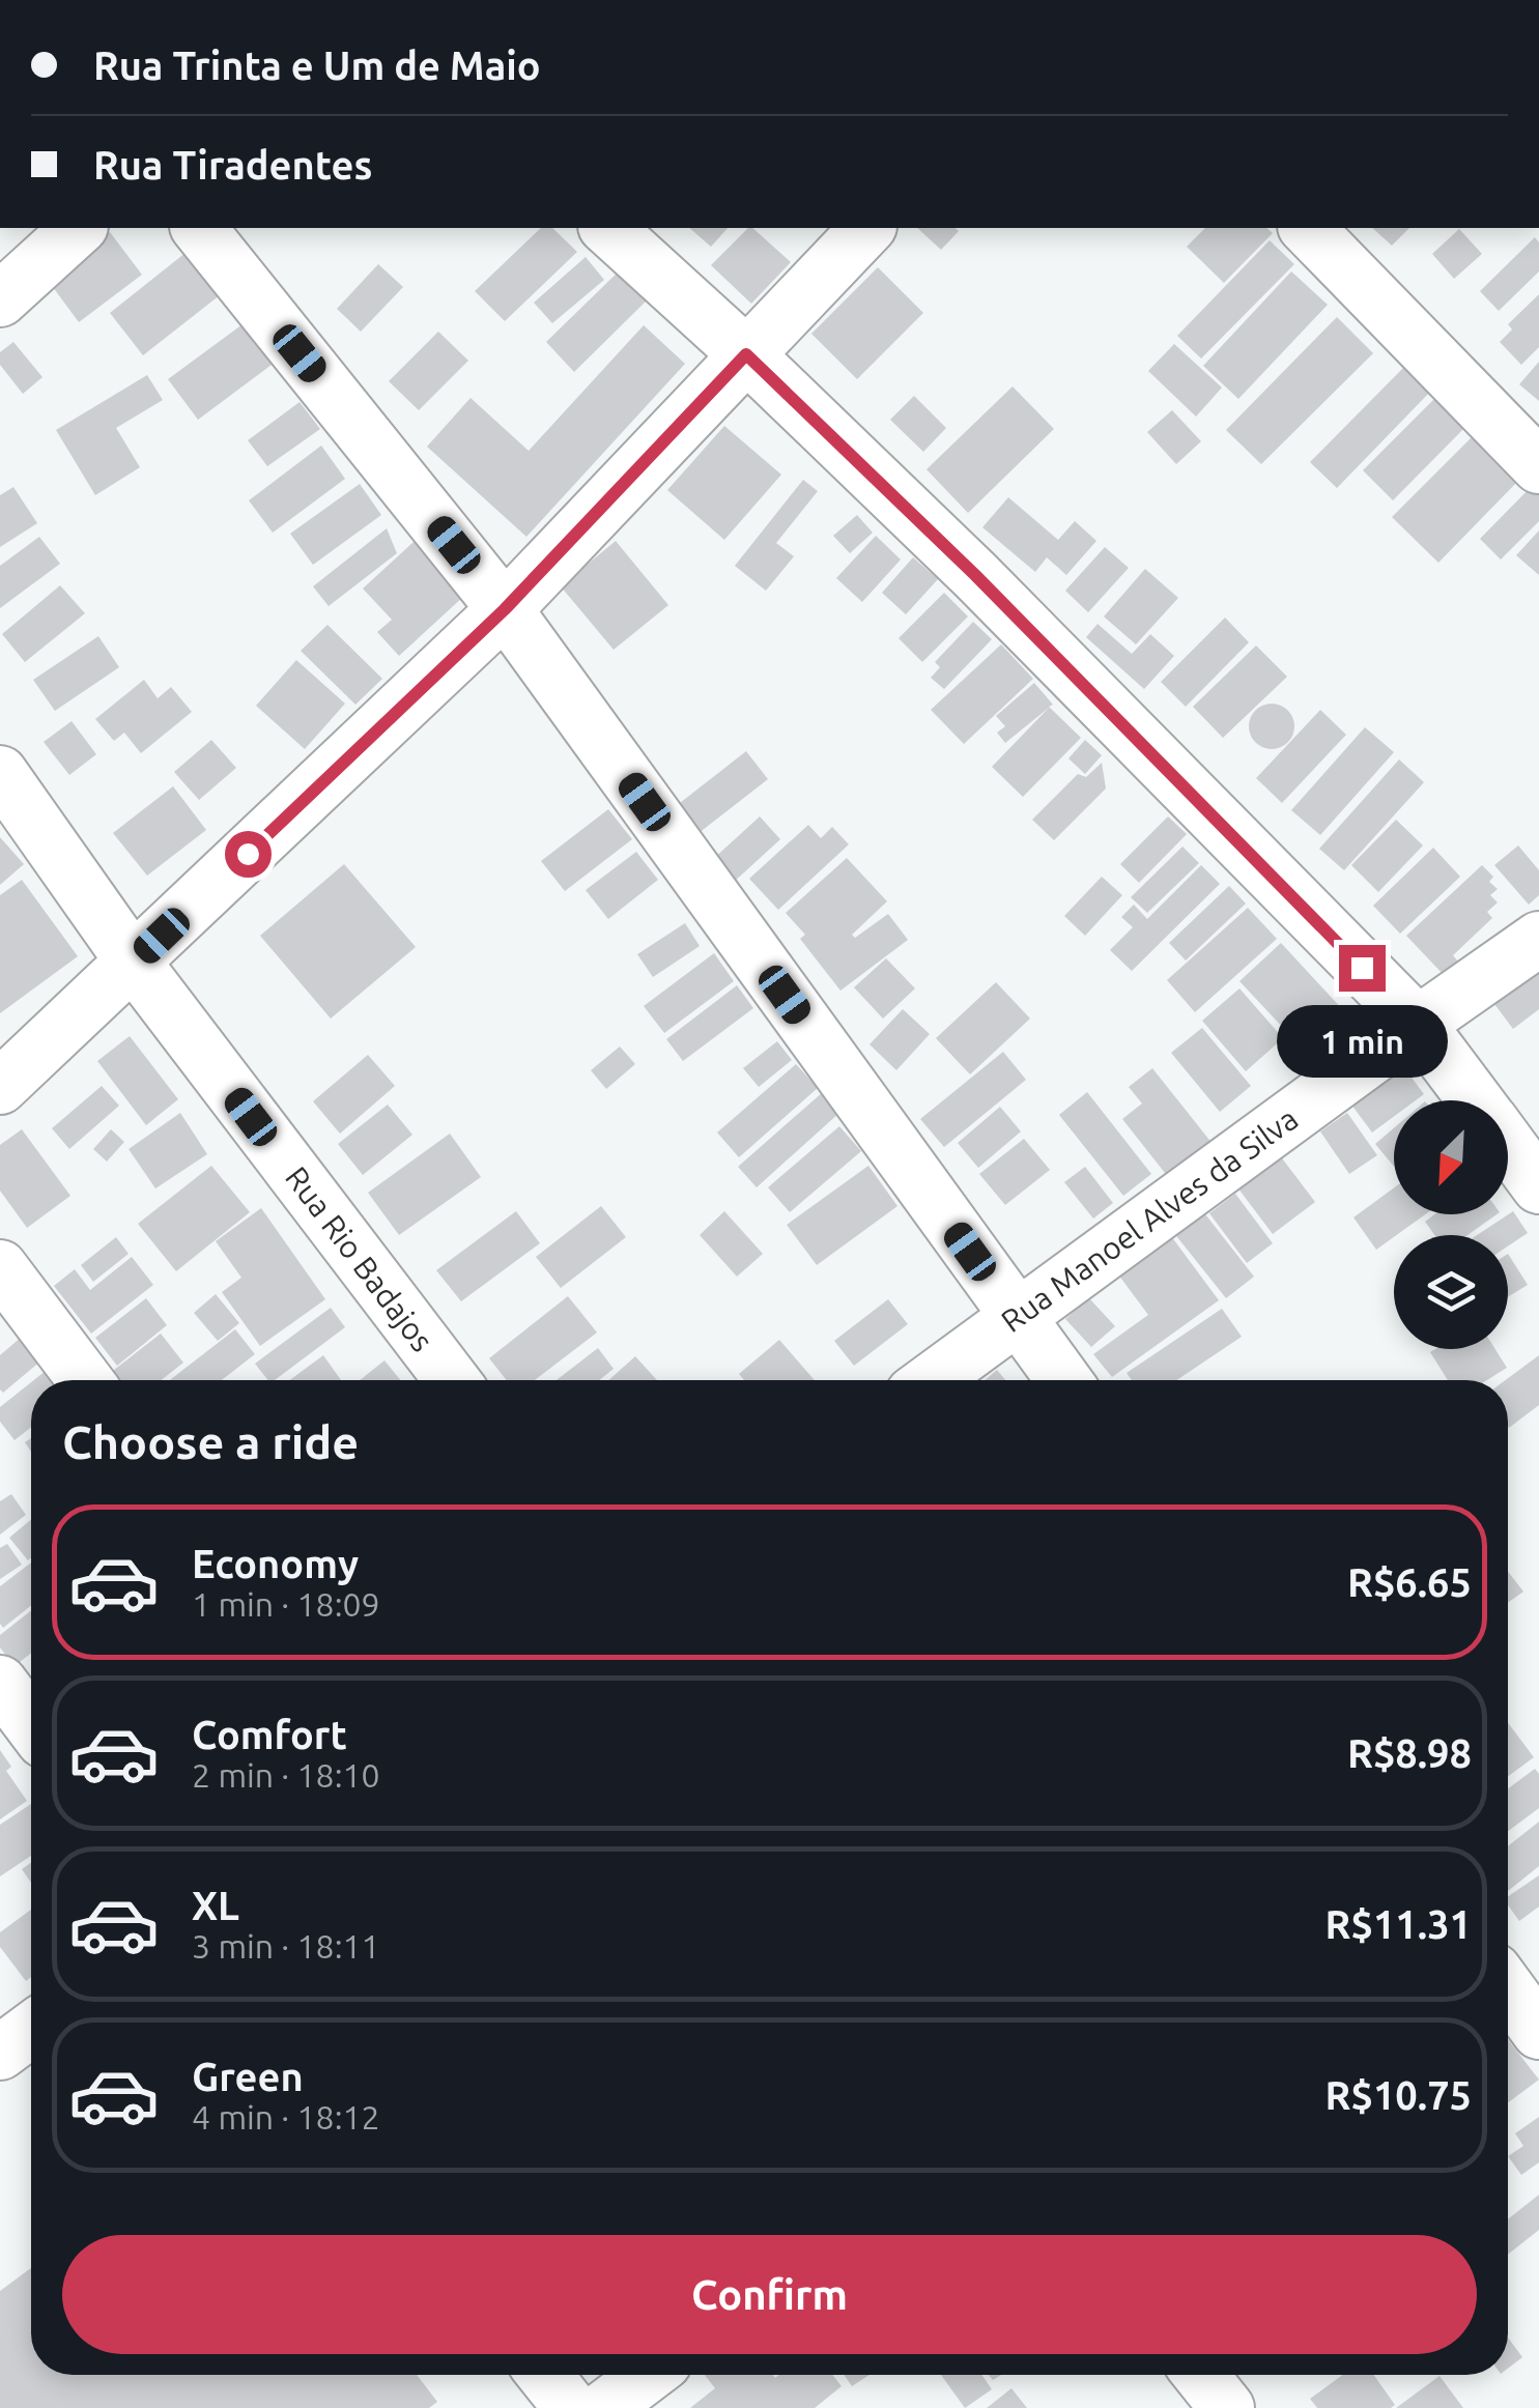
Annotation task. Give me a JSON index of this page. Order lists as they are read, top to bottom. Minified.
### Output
{"streets":{"street":["Rua Manoel Alves da Silva","Rua Rio Badajos"]},"north":"bottom left","page":{"banner":["Rua Trinta e Um de Maio","Rua Tiradentes"],"bubble":"1 min","heading":"Choose a ride","list":[{"name":"Economy","note":"1 min · 18:09","value":"R$6.65"},{"name":"Comfort","note":"2 min · 18:10","value":"R$8.98"},{"name":"XL","note":"3 min · 18:11","value":"R$11.31"},{"name":"Green","note":"4 min · 18:12","value":"R$10.75"}],"buttons":"Confirm"}}
